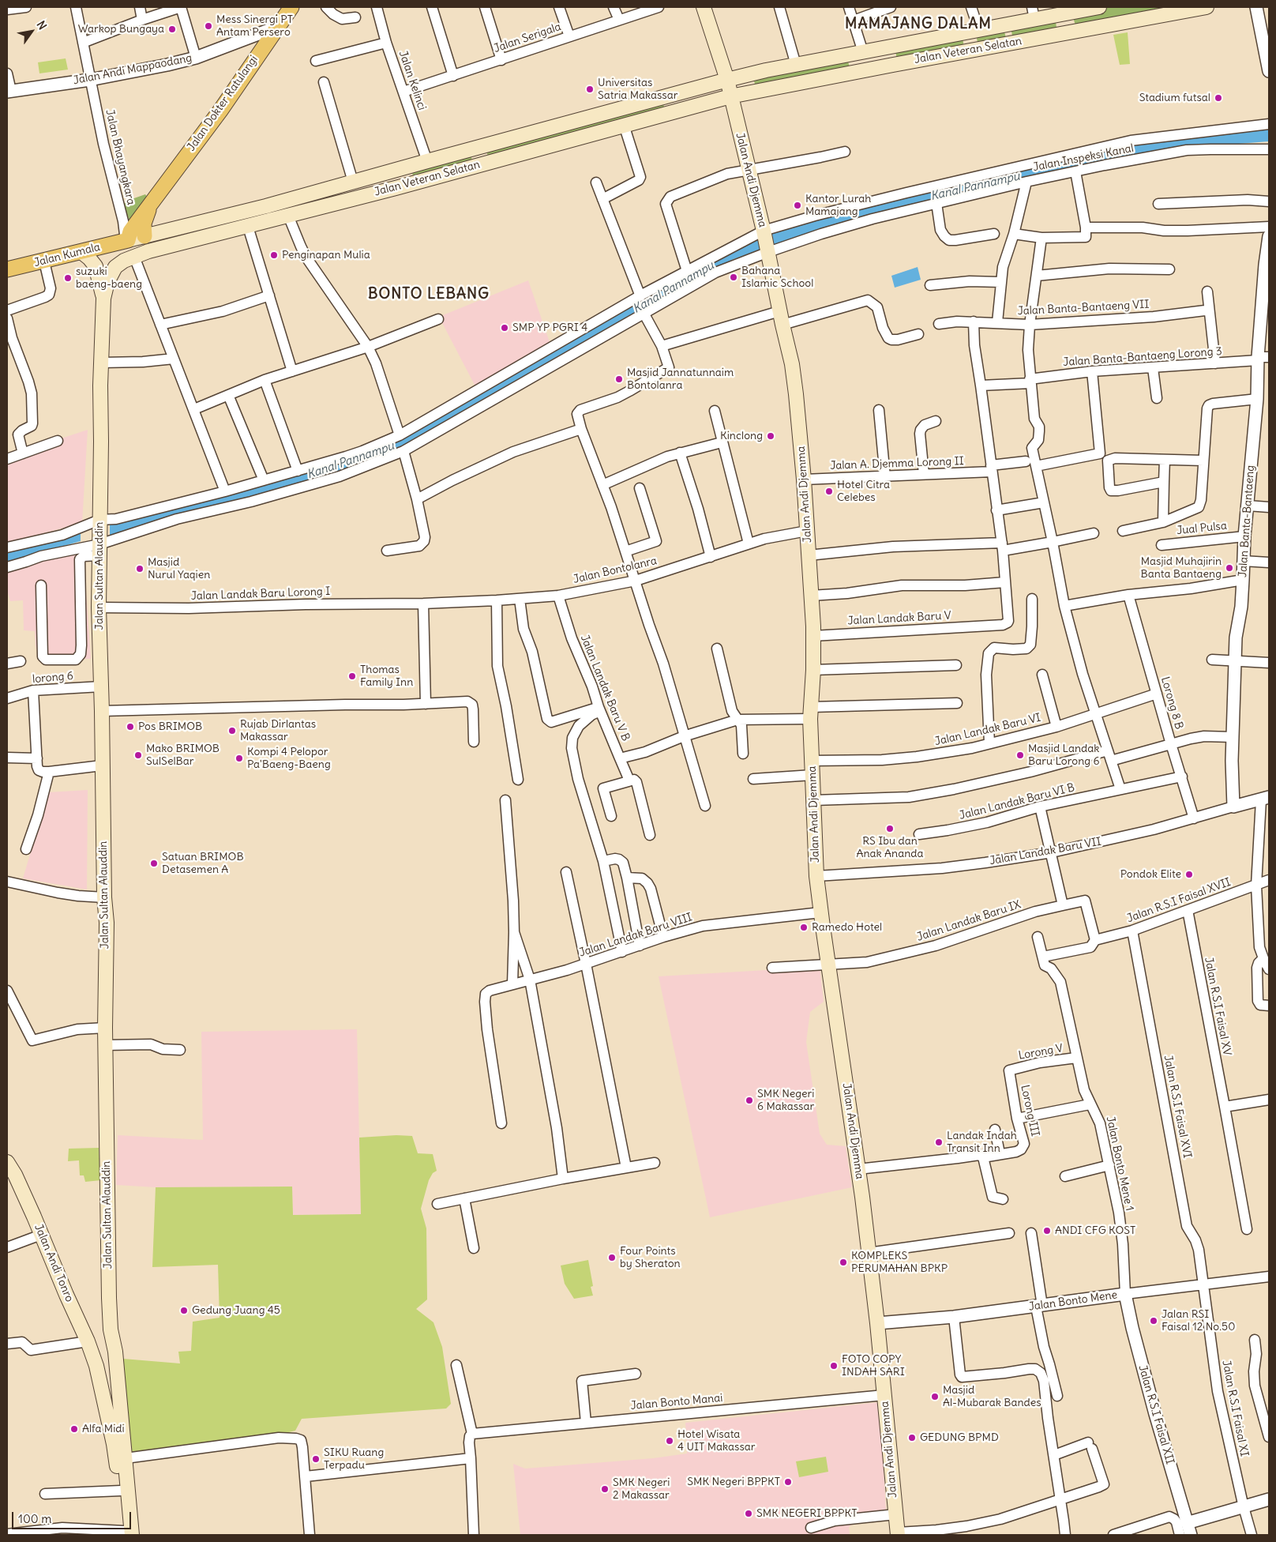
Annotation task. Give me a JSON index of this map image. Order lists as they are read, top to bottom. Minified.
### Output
{"streets":{"main road":["Jalan Veteran Selatan","Jalan Dokter Ratulangi","Jalan Andi Djemma","Jalan Kumala","Jalan Sultan Alauddin","Jalan Andi Tonro"],"street":["Jalan Serigala","Jalan Andi Mappaodang","Jalan Kelinci","Jalan Bhayangkara","Jalan Inspeksi Kanal","Jalan Banta-Bantaeng VII","Jalan Banta-Bantaeng Lorong 3","Jalan A. Djemma Lorong II","Jalan Banta-Bantaeng","Jual Pulsa","Jalan Bontolanra","Jalan Landak Baru Lorong I","Jalan Landak Baru V","lorong 6","Jalan Landak Baru V B","Lorong 8 B","Jalan Landak Baru VI","Jalan Landak Baru VI B","Jalan Landak Baru VII","Jalan R.S.I Faisal XVII","Jalan Landak Baru IX","Jalan Landak Baru VIII","Jalan R.S.I Faisal XV","Lorong V","Jalan R.S.I Faisal XVI","Lorong III","Jalan Bonto Mene 1","Jalan Bonto Mene","Jalan Bonto Manai","Jalan R.S.I Faisal XI","Jalan R.S.I Faisal XII"]},"crossings":[["Jalan Serigala","Jalan Kelinci"],["Jalan Veteran Selatan","Jalan Kelinci"],["Jalan Veteran Selatan","Jalan Dokter Ratulangi"],["Jalan Veteran Selatan","Jalan Bhayangkara"],["Jalan Veteran Selatan","Jalan Andi Djemma"],["Jalan Veteran Selatan","Jalan Kumala"],["Jalan Veteran Selatan","Jalan Sultan Alauddin"],["Jalan Andi Mappaodang","Jalan Dokter Ratulangi"],["Jalan Andi Mappaodang","Jalan Bhayangkara"],["Jalan Dokter Ratulangi","Jalan Bhayangkara"],["Jalan Dokter Ratulangi","Jalan Kumala"],["Jalan Bhayangkara","Jalan Kumala"],["Jalan Inspeksi Kanal","Jalan Andi Djemma"],["Jalan Inspeksi Kanal","Jalan Sultan Alauddin"],["Jalan Andi Djemma","Jalan A. Djemma Lorong II"],["Jalan Andi Djemma","Jalan Bontolanra"],["Jalan Andi Djemma","Jalan Landak Baru V"],["Jalan Andi Djemma","Jalan Landak Baru V B"],["Jalan Andi Djemma","Jalan Landak Baru VI"],["Jalan Andi Djemma","Jalan Landak Baru VII"],["Jalan Andi Djemma","Jalan Landak Baru IX"],["Jalan Andi Djemma","Jalan Landak Baru VIII"],["Jalan Andi Djemma","Jalan Bonto Mene"],["Jalan Andi Djemma","Jalan Bonto Manai"],["Jalan Banta-Bantaeng Lorong 3","Jalan Banta-Bantaeng"],["Jalan Banta-Bantaeng","Jual Pulsa"],["Jalan Banta-Bantaeng","Jalan Landak Baru VII"],["Jalan Bontolanra","Jalan Landak Baru Lorong I"],["Jalan Bontolanra","Jalan Landak Baru V B"],["Jalan Sultan Alauddin","Jalan Landak Baru Lorong I"],["Jalan Sultan Alauddin","lorong 6"],["Lorong 8 B","Jalan Landak Baru VI"],["Lorong 8 B","Jalan Landak Baru VI B"],["Lorong 8 B","Jalan Landak Baru VII"],["Jalan R.S.I Faisal XVII","Jalan Landak Baru IX"],["Jalan R.S.I Faisal XVII","Jalan R.S.I Faisal XV"],["Jalan R.S.I Faisal XVII","Jalan R.S.I Faisal XVI"],["Jalan R.S.I Faisal XVII","Jalan Bonto Mene 1"],["Lorong V","Lorong III"],["Lorong V","Jalan Bonto Mene 1"],["Jalan R.S.I Faisal XVI","Jalan Bonto Mene"],["Jalan R.S.I Faisal XVI","Jalan R.S.I Faisal XI"],["Jalan Bonto Mene 1","Jalan Bonto Mene"],["Jalan Bonto Mene 1","Jalan R.S.I Faisal XII"],["Jalan Bonto Mene","Jalan R.S.I Faisal XI"],["Jalan Bonto Mene","Jalan R.S.I Faisal XII"]],"districts":["MAMAJANG DALAM","BONTO LEBANG"],"water":["Kanal Pannampu"],"places":["Mess Sinergi PT Antam Persero","Warkop Bungaya","Universitas Satria Makassar","Stadium futsal","Kantor Lurah Mamajang","Penginapan Mulia","Bahana Islamic School","suzuki baeng-baeng","SMP YP PGRI 4","Masjid Jannatunnaim Bontolanra","Kinclong","Hotel Citra Celebes","Masjid Muhajirin Banta Bantaeng","Masjid Nurul Yaqien","Thomas Family Inn","Pos BRIMOB","Rujab Dirlantas Makassar","Mako BRIMOB SulSelBar","Masjid Landak Baru Lorong 6","Kompi 4 Pelopor Pa'Baeng-Baeng","RS Ibu dan Anak Ananda","Satuan BRIMOB Detasemen A","Pondok Elite","Ramedo Hotel","SMK Negeri 6 Makassar","Landak Indah Transit Inn","ANDI CFG KOST","Four Points by Sheraton","KOMPLEKS PERUMAHAN BPKP","Gedung Juang 45","Jalan RSI Faisal 12 No.50","FOTO COPY INDAH SARI","Masjid Al-Mubarak Bandes","Alfa Midi","GEDUNG BPMD","Hotel Wisata 4 UIT Makassar","SIKU Ruang Terpadu","SMK Negeri BPPKT","SMK Negeri 2 Makassar","SMK NEGERI BPPKT"],"scale_bar":"100 m","north":"top right"}
